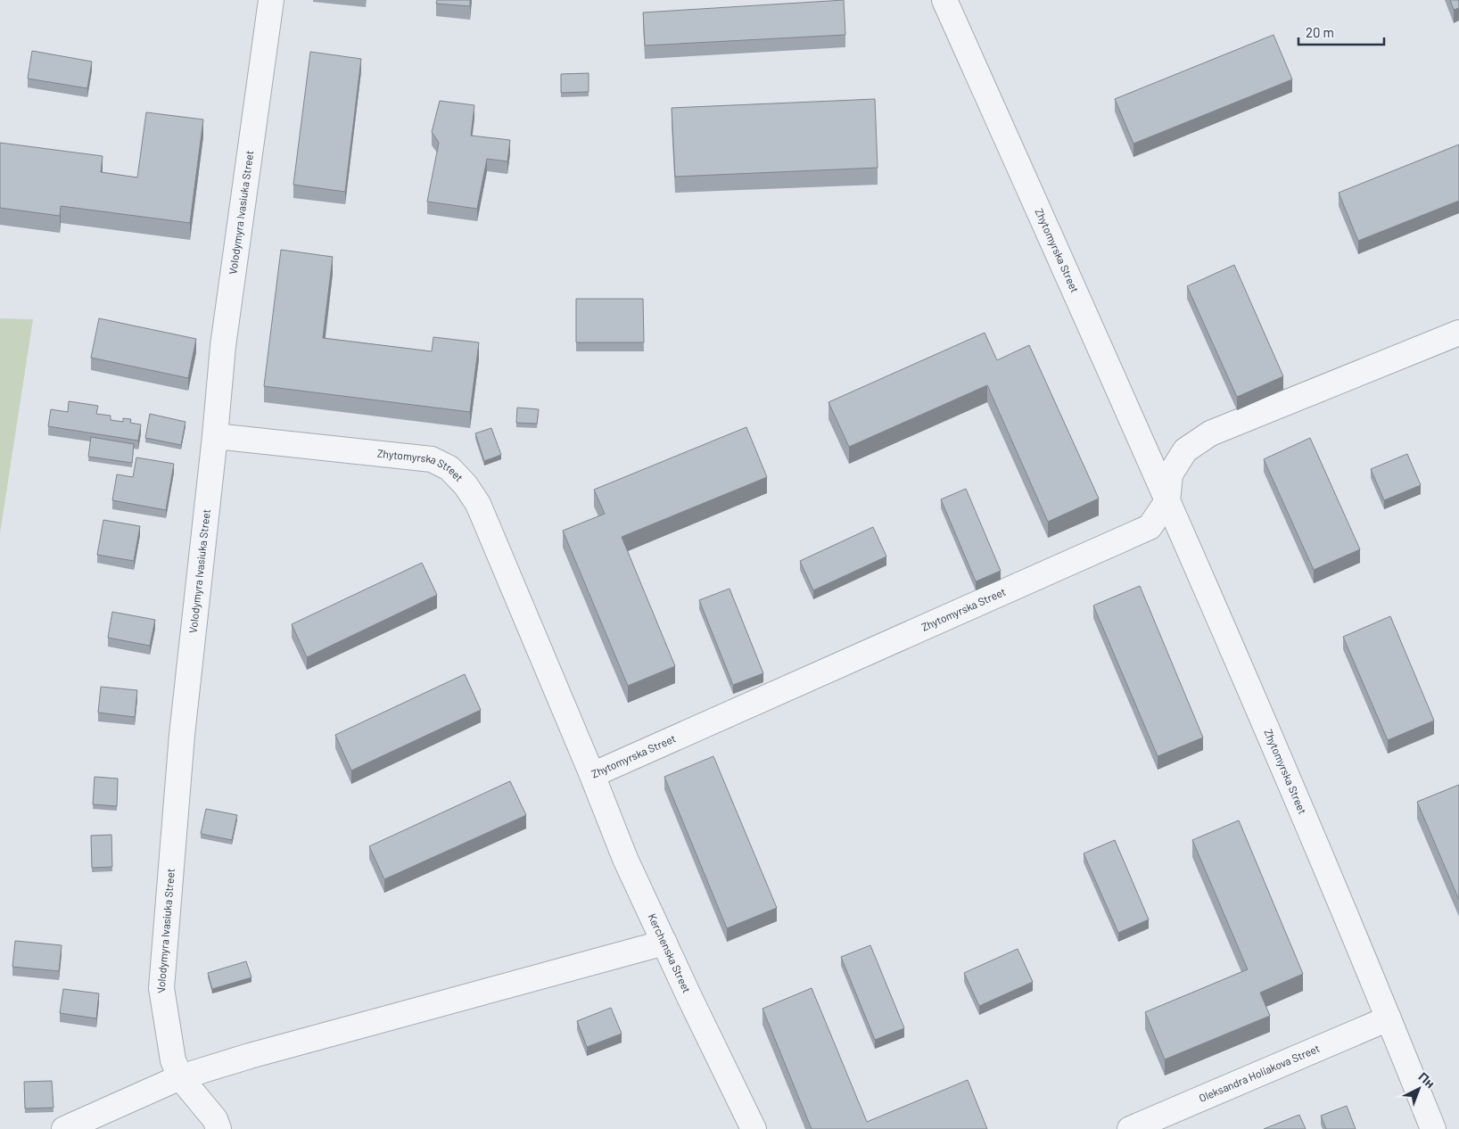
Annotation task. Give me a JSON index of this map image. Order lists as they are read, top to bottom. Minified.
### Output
{"streets":{"street":["Volodymyra Ivasiuka Street","Zhytomyrska Street","Kerchenska Street","Oleksandra Holiakova Street"]},"crossings":[["Volodymyra Ivasiuka Street","Zhytomyrska Street"],["Zhytomyrska Street","Kerchenska Street"],["Zhytomyrska Street","Oleksandra Holiakova Street"]],"scale_bar":"20 m","north":"top right"}
